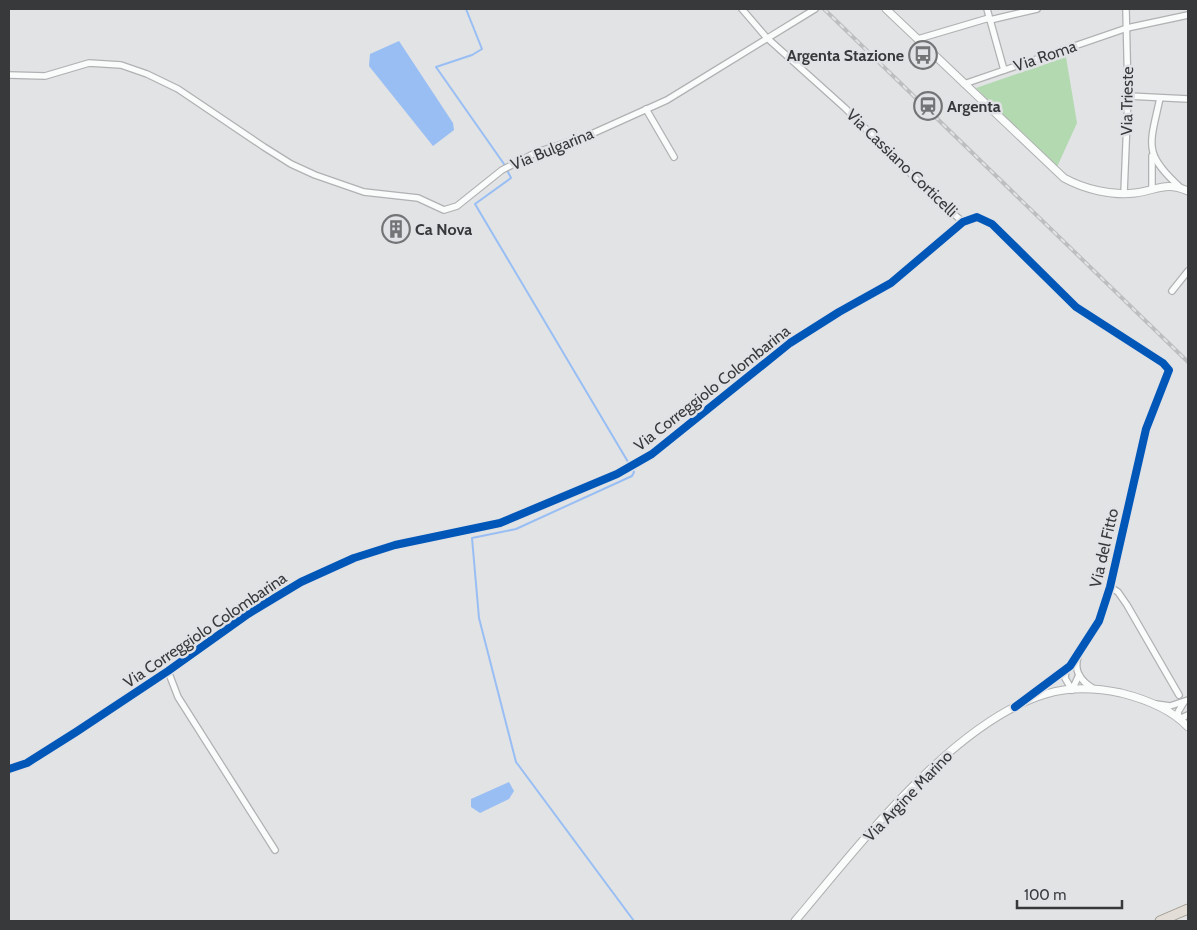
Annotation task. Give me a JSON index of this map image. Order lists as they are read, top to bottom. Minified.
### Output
{"streets":{"street":["Via Roma","Via Trieste","Via Bulgarina","Via Cassiano Corticelli","Via Correggiolo Colombarina","Via del Fitto","Via Argine Marino"]},"crossings":[["Via Roma","Via Trieste"],["Via Bulgarina","Via Cassiano Corticelli"],["Via Cassiano Corticelli","Via Correggiolo Colombarina"],["Via Cassiano Corticelli","Via del Fitto"],["Via del Fitto","Via Argine Marino"]],"places":{"bus stop":["Argenta Stazione"],"station":["Argenta"],"building":["Ca Nova"]},"scale_bar":"100 m"}
